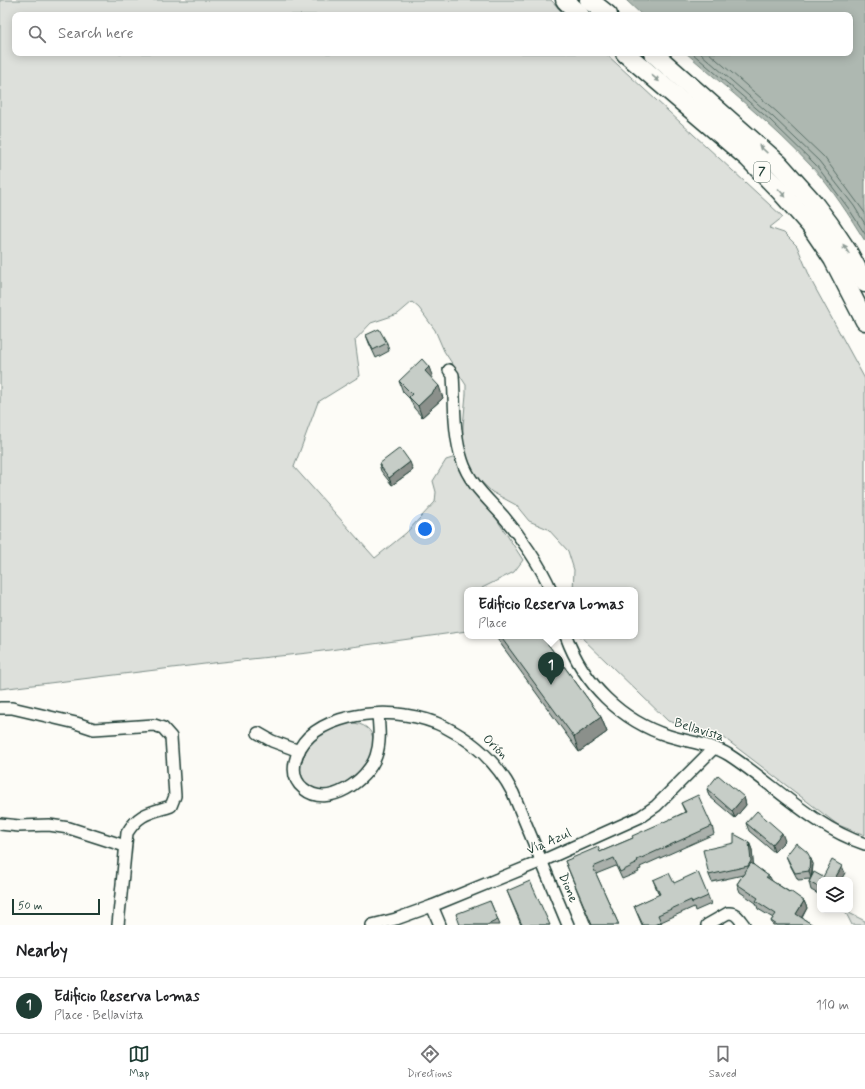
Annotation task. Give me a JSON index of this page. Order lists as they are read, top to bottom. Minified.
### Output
{"streets":{"highway":["7"],"street":["Bellavista","Orión","Vía Azul","Dione"]},"crossings":[["Bellavista","Vía Azul"],["Orión","Vía Azul"],["Orión","Dione"],["Vía Azul","Dione"]],"scale_bar":"50 m","page":{"search":"Search here","popup":["Edificio Reserva Lomas","Place"],"pins":"1","scale":"50 m","heading":"Nearby","list":[{"mark":"1","name":"Edificio Reserva Lomas","note":"Place · Bellavista","value":"110 m"}],"nav":["Map","Directions","Saved"]}}
